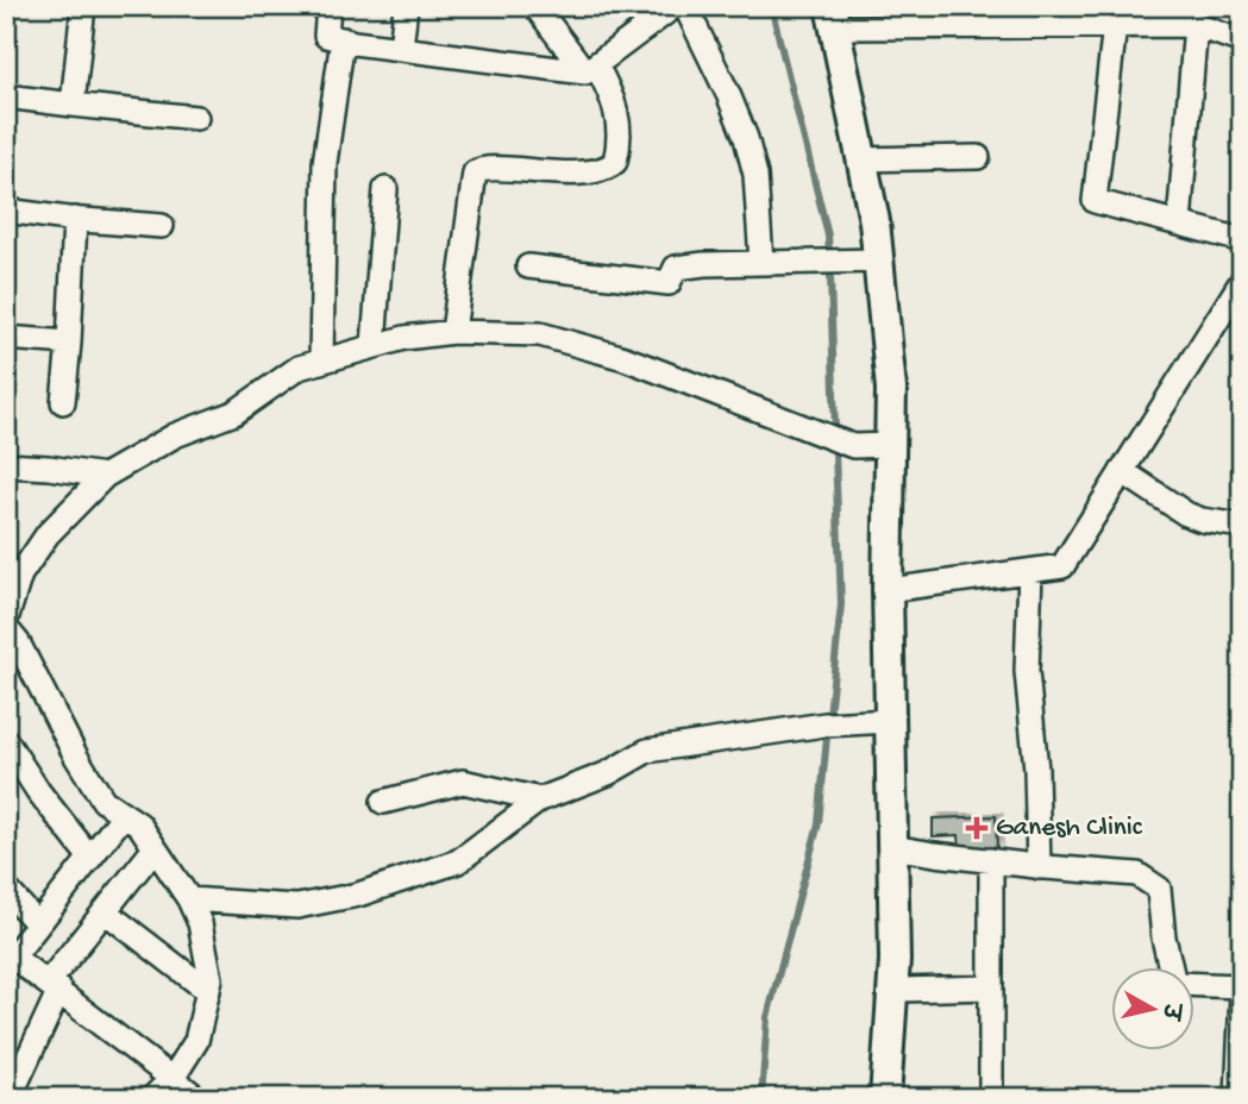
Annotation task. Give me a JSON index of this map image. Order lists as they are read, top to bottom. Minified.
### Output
{"places":{"health":["Ganesh Clinic"]},"north":"right"}
